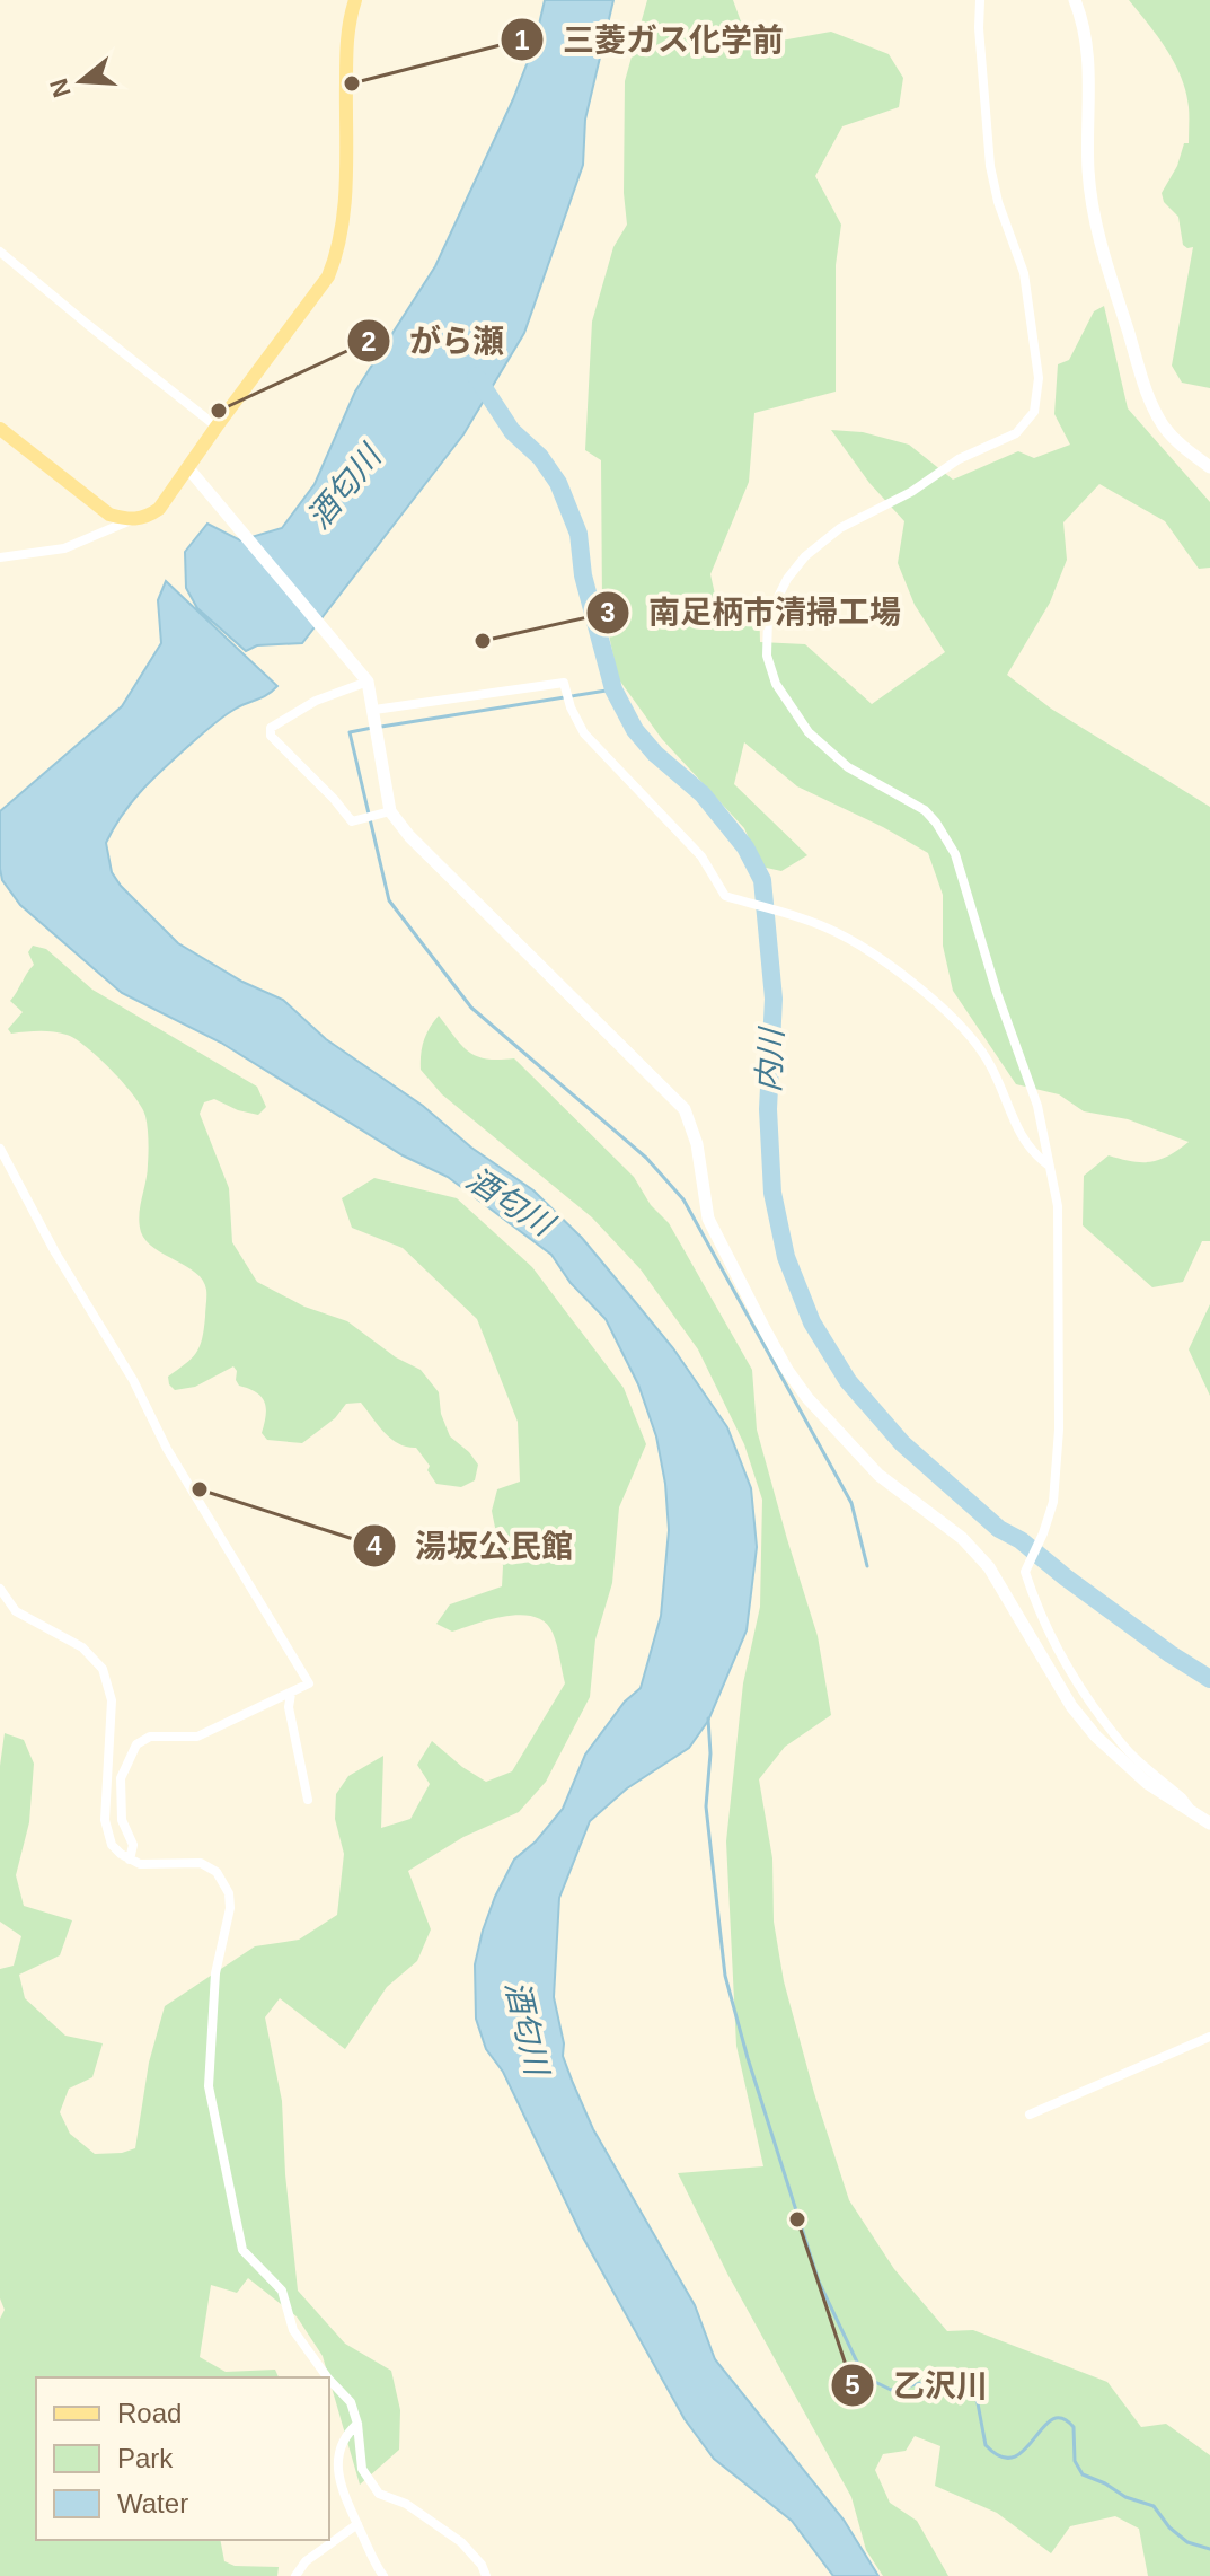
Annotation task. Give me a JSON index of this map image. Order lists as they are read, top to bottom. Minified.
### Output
{"water":["酒匂川","内川"],"places":["三菱ガス化学前","がら瀬","南足柄市清掃工場","湯坂公民館","乙沢川"],"legend":["Road","Park","Water"],"north":"left"}
